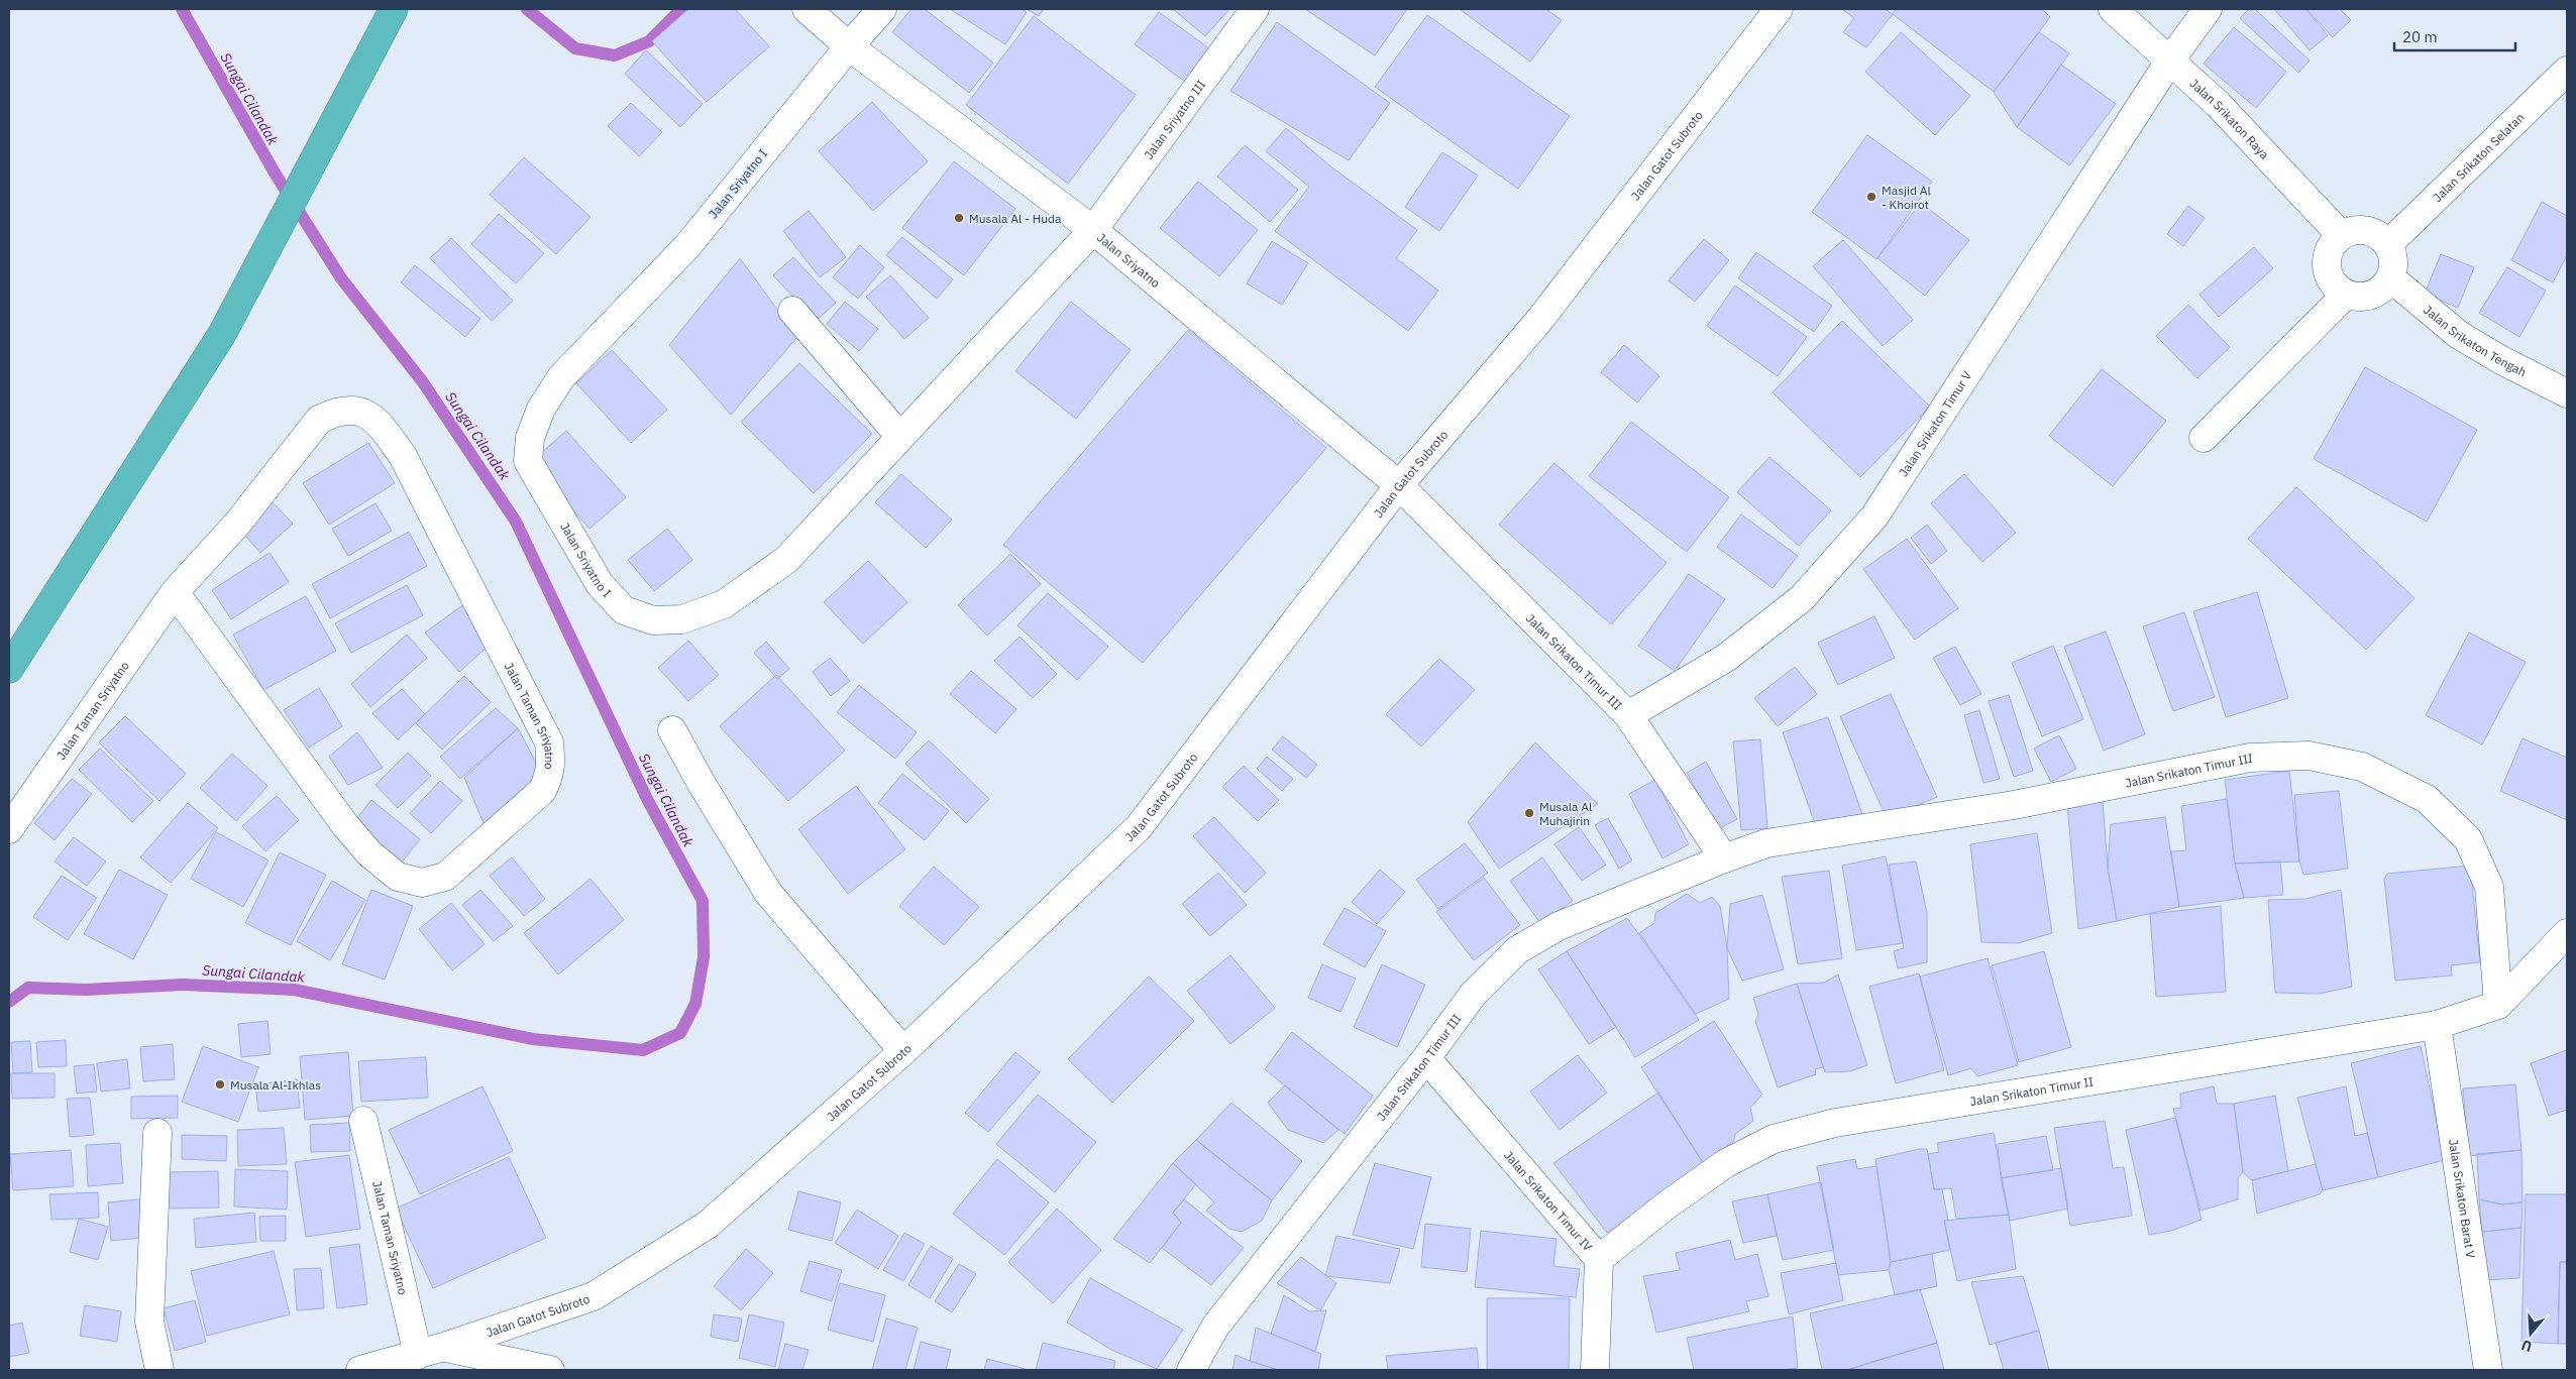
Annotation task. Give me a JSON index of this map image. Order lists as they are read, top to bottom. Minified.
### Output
{"streets":{"street":["Jalan Srikaton Raya","Jalan Sriyatno III","Jalan Gatot Subroto","Jalan Srikaton Selatan","Jalan Sriyatno I","Jalan Sriyatno","Jalan Srikaton Tengah","Jalan Srikaton Timur V","Jalan Srikaton Timur III","Jalan Taman Sriyatno","Jalan Srikaton Timur II","Jalan Srikaton Barat V","Jalan Srikaton Timur IV"]},"crossings":[["Jalan Srikaton Raya","Jalan Srikaton Selatan"],["Jalan Srikaton Raya","Jalan Srikaton Tengah"],["Jalan Srikaton Raya","Jalan Srikaton Timur V"],["Jalan Sriyatno III","Jalan Sriyatno I"],["Jalan Sriyatno III","Jalan Sriyatno"],["Jalan Gatot Subroto","Jalan Sriyatno"],["Jalan Gatot Subroto","Jalan Srikaton Timur III"],["Jalan Gatot Subroto","Jalan Taman Sriyatno"],["Jalan Srikaton Selatan","Jalan Srikaton Tengah"],["Jalan Sriyatno I","Jalan Sriyatno"],["Jalan Sriyatno","Jalan Srikaton Timur III"],["Jalan Srikaton Timur V","Jalan Srikaton Timur III"],["Jalan Srikaton Timur III","Jalan Srikaton Timur II"],["Jalan Srikaton Timur III","Jalan Srikaton Timur IV"],["Jalan Srikaton Timur II","Jalan Srikaton Barat V"],["Jalan Srikaton Timur II","Jalan Srikaton Timur IV"]],"water":["Sungai Cilandak"],"places":["Masjid Al - Khoirot","Musala Al - Huda","Musala Al Muhajirin","Musala Al-Ikhlas"],"scale_bar":"20 m","north":"bottom"}
